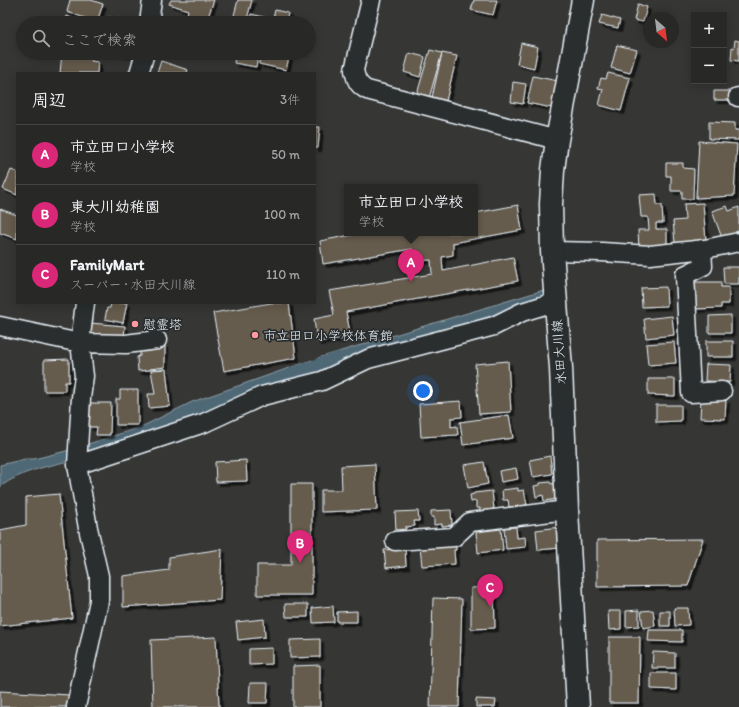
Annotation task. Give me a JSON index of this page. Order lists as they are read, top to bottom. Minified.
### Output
{"streets":{"main road":["水田大川線"]},"places":["慰霊塔","市立田口小学校体育館"],"north":"bottom right","page":{"map_buttons":["+","−"],"search":"ここで検索","heading":["周辺","3件"],"list":[{"mark":"A","name":"市立田口小学校","note":"学校","value":"50 m"},{"mark":"B","name":"東大川幼稚園","note":"学校","value":"100 m"},{"mark":"C","name":"FamilyMart","note":"スーパー · 水田大川線","value":"110 m"}],"popup":["市立田口小学校","学校"],"pins":["A","B","C"]}}
